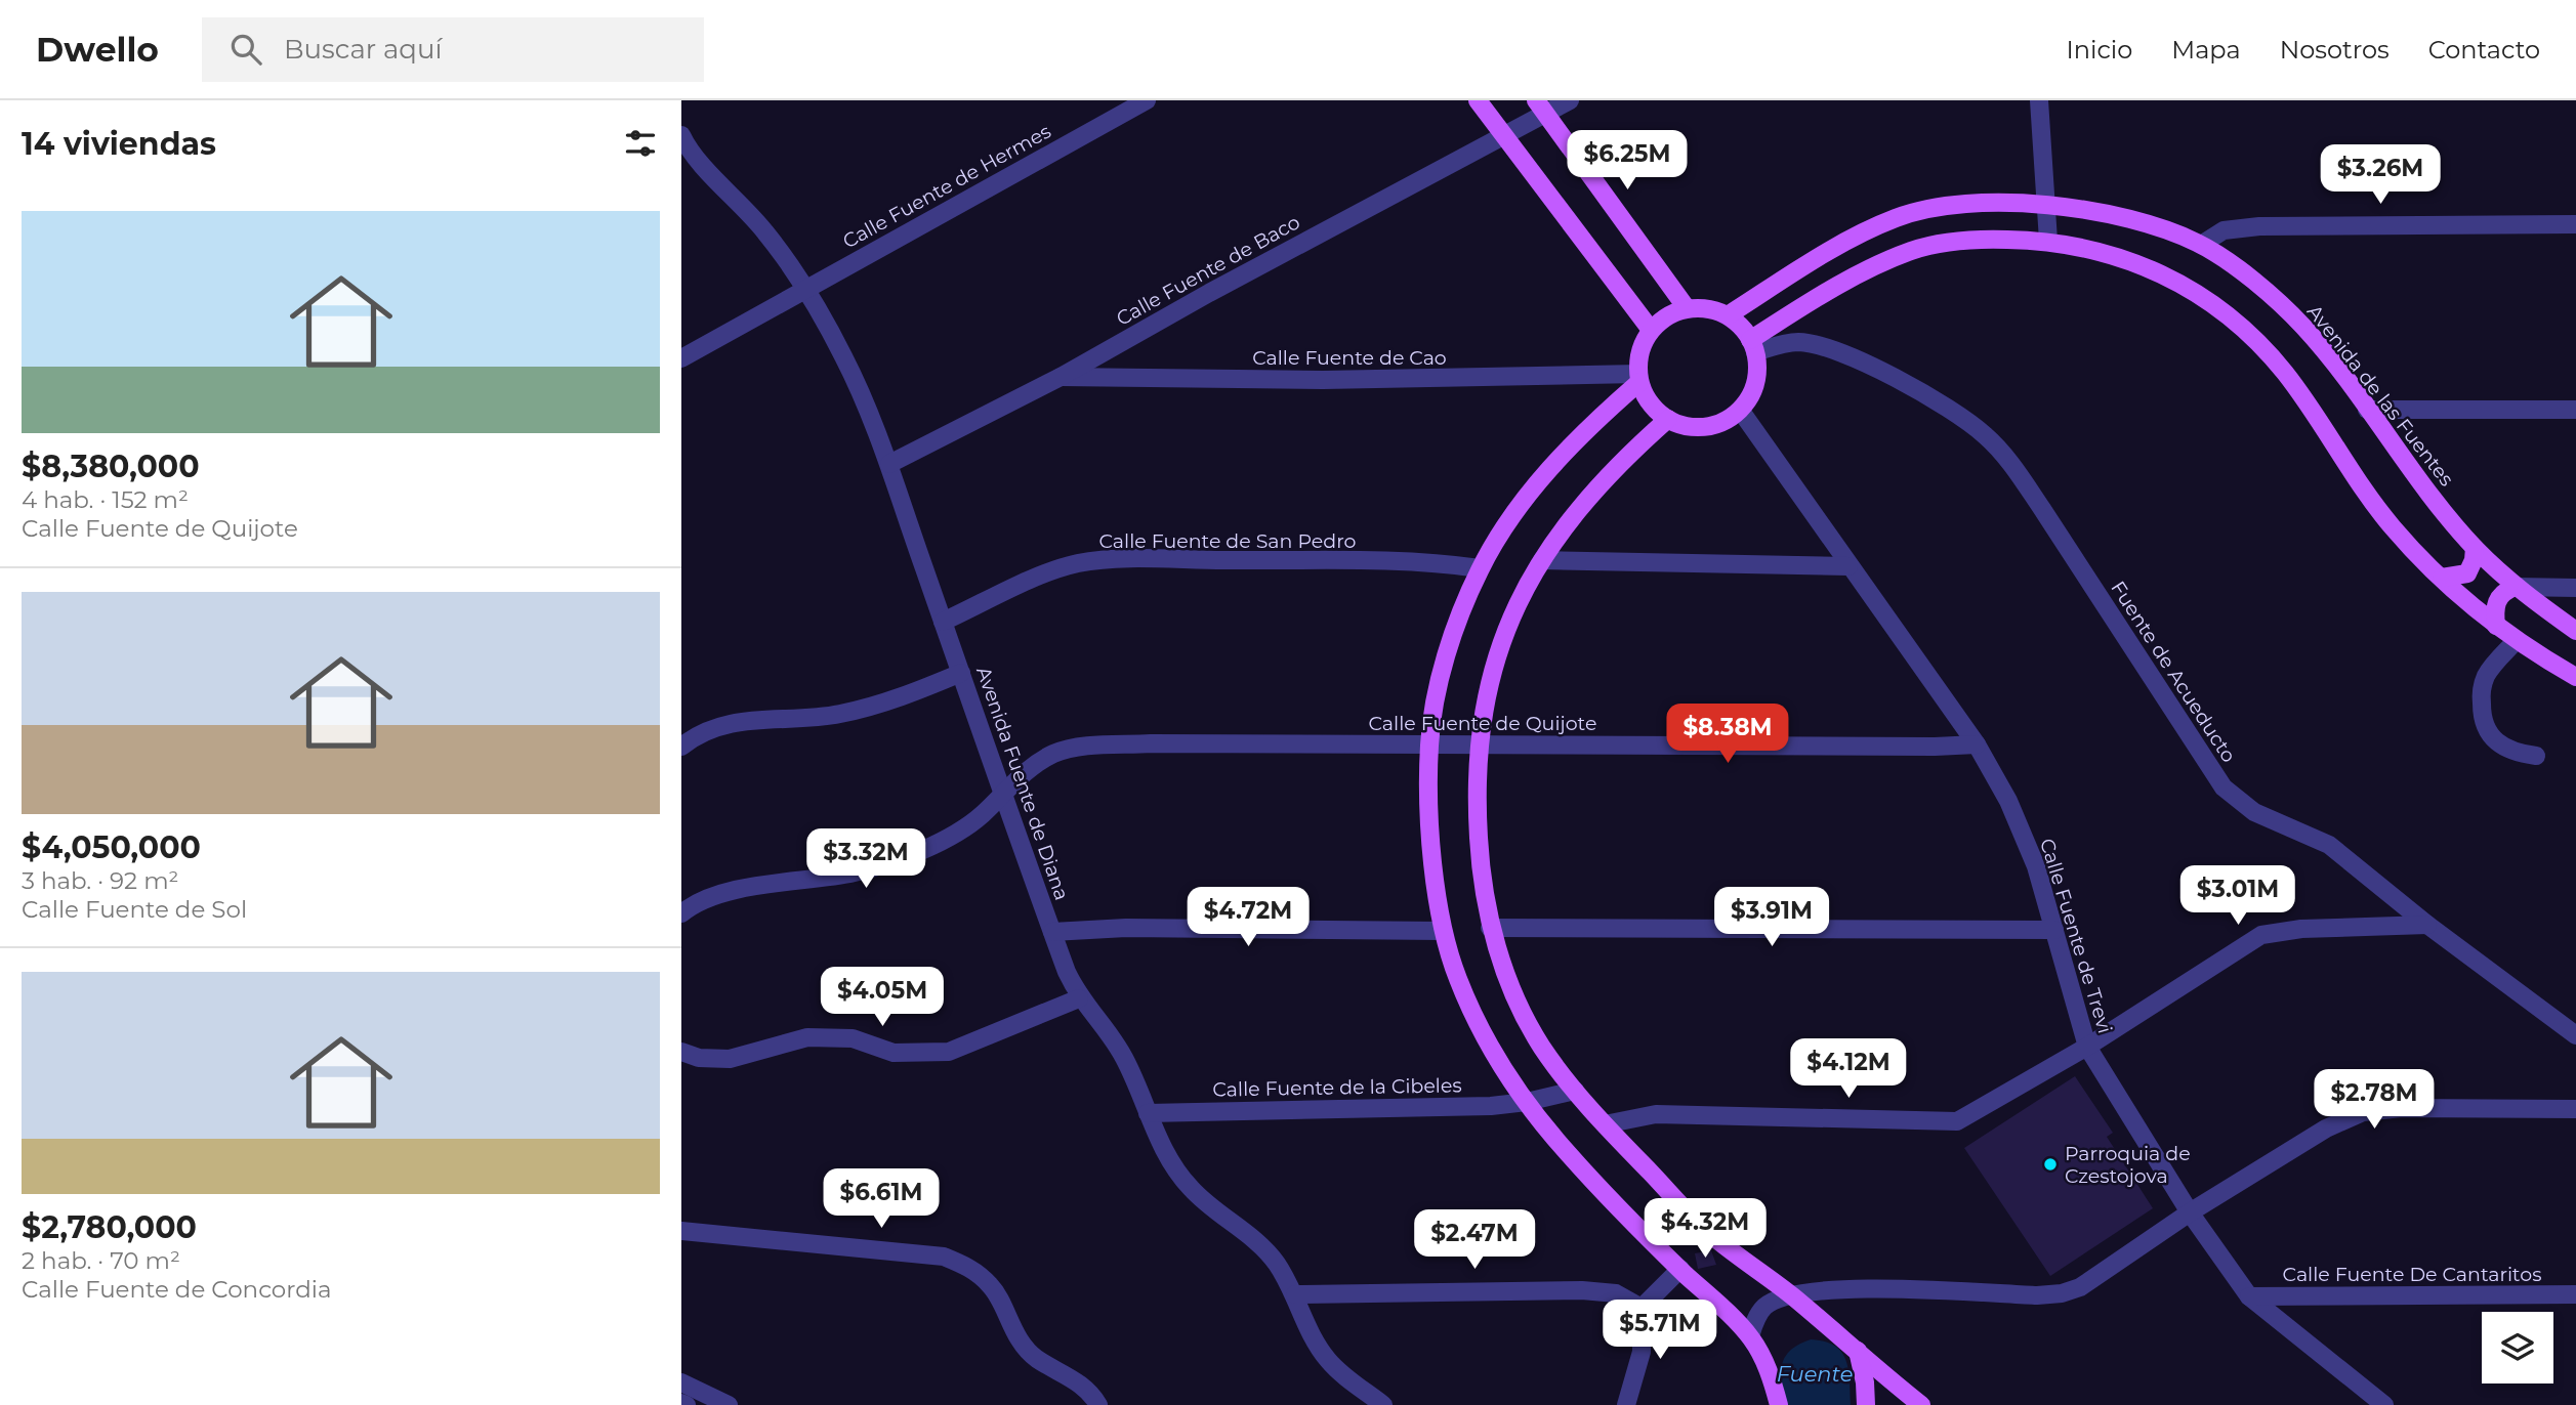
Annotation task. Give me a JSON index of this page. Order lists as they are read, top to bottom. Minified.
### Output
{"streets":{"main road":["Avenida de las Fuentes"],"street":["Calle Fuente de Hermes","Calle Fuente de Baco","Calle Fuente de Cao","Calle Fuente de San Pedro","Fuente de Acueducto","Calle Fuente de Quijote","Avenida Fuente de Diana","Calle Fuente de Trevi","Calle Fuente de la Cibeles","Calle Fuente De Cantaritos"]},"crossings":[["Calle Fuente de Hermes","Avenida Fuente de Diana"],["Calle Fuente de Baco","Calle Fuente de Cao"],["Calle Fuente de Baco","Avenida Fuente de Diana"],["Calle Fuente de Cao","Avenida de las Fuentes"],["Calle Fuente de Cao","Fuente de Acueducto"],["Calle Fuente de Cao","Calle Fuente de Trevi"],["Avenida de las Fuentes","Fuente de Acueducto"],["Avenida de las Fuentes","Calle Fuente de Trevi"],["Calle Fuente de San Pedro","Avenida Fuente de Diana"],["Fuente de Acueducto","Calle Fuente de Trevi"],["Calle Fuente de Quijote","Avenida Fuente de Diana"],["Calle Fuente de Quijote","Calle Fuente de Trevi"],["Avenida Fuente de Diana","Calle Fuente de la Cibeles"],["Calle Fuente de Trevi","Calle Fuente De Cantaritos"]],"water":["Fuente"],"places":["Parroquia de Czestojova"],"page":{"header":"Dwello","search":"Buscar aquí","nav":["Inicio","Mapa","Nosotros","Contacto"],"heading":"14 viviendas","price":["$6.25M","$3.26M","$8.38M","$3.32M","$3.01M","$4.72M","$3.91M","$4.05M","$4.12M","$2.78M","$6.61M","$4.32M","$2.47M","$5.71M"],"list":[{"name":"$8,380,000","note":"4 hab. · 152 m² · Calle Fuente de Quijote"},{"name":"$4,050,000","note":"3 hab. · 92 m² · Calle Fuente de Sol"},{"name":"$2,780,000","note":"2 hab. · 70 m² · Calle Fuente de Concordia"}]}}
